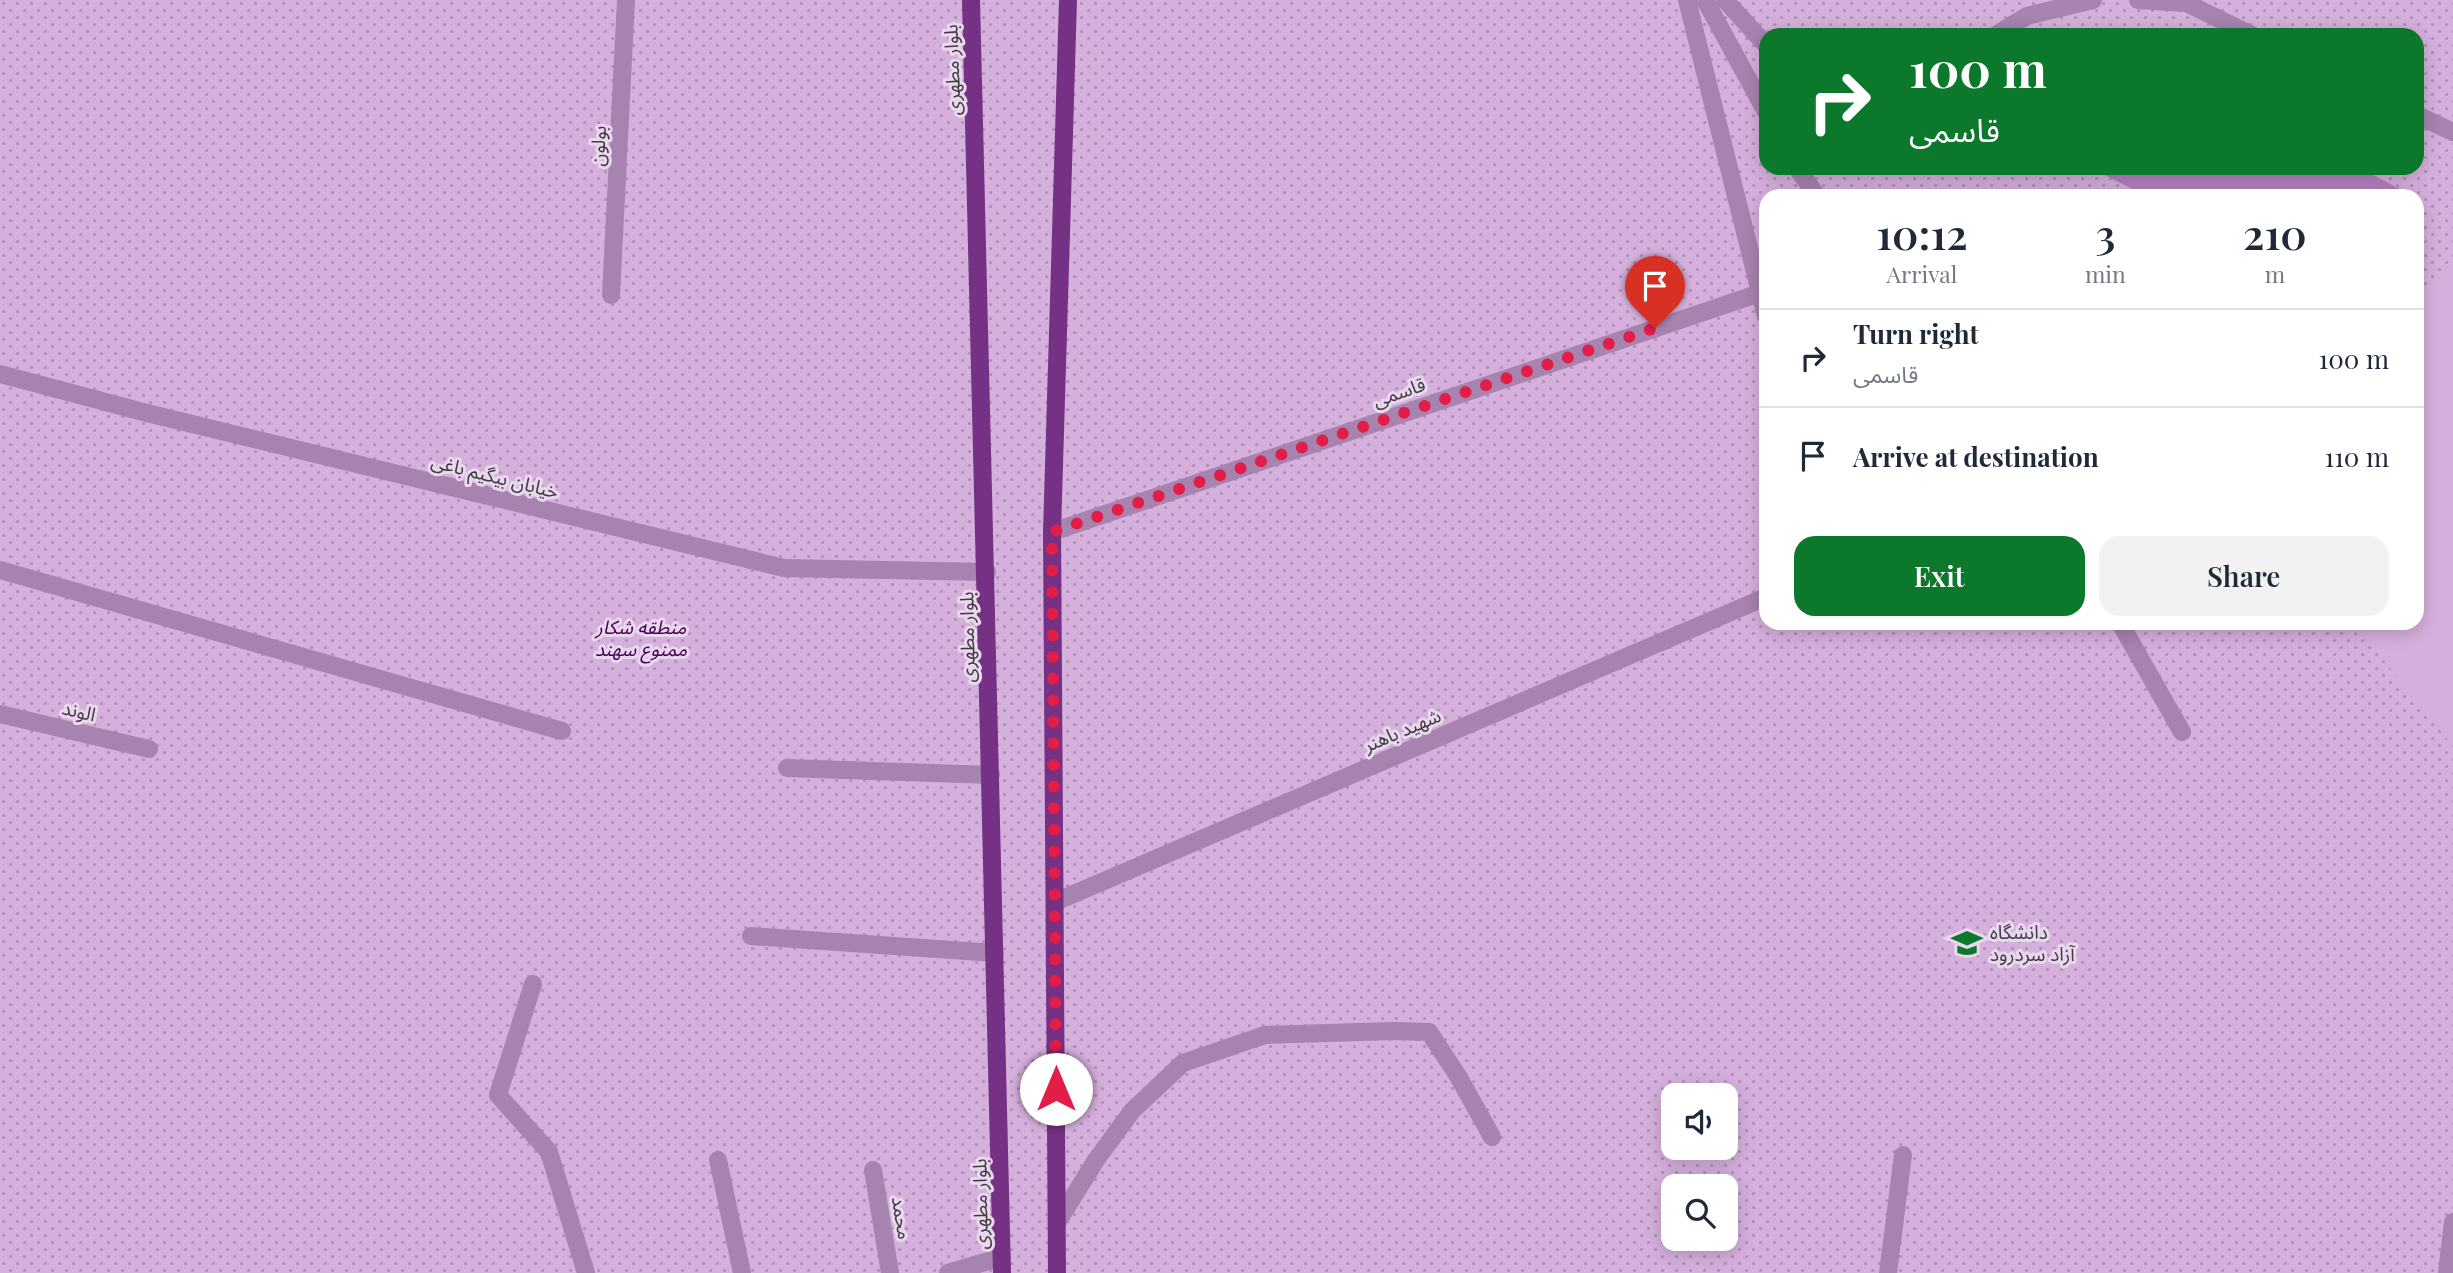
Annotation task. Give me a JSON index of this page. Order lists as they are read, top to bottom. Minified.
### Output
{"streets":{"main road":["بلوار مطهری"],"street":["بولون","قاسمی","خیابان بیگیم باغی","الوند","شهید باهنر","محمد"]},"crossings":[["بلوار مطهری","خیابان بیگیم باغی"]],"parks":["منطقه شکار ممنوع سهند"],"places":{"school or university":["دانشگاه آزاد سردرود"]},"page":{"turn":["100 m","قاسمی"],"eta":["10:12","Arrival","3","min","210","m"],"list":[{"name":"Turn right","note":"قاسمی","value":"100 m"},{"name":"Arrive at destination","value":"110 m"}],"buttons":["Exit","Share"]}}
